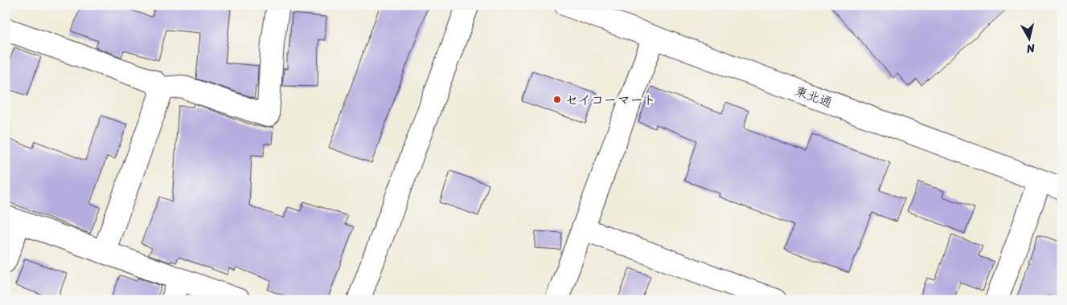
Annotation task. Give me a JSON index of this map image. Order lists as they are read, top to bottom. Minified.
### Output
{"streets":{"street":["東北通"]},"places":["セイコーマート"],"north":"bottom"}
